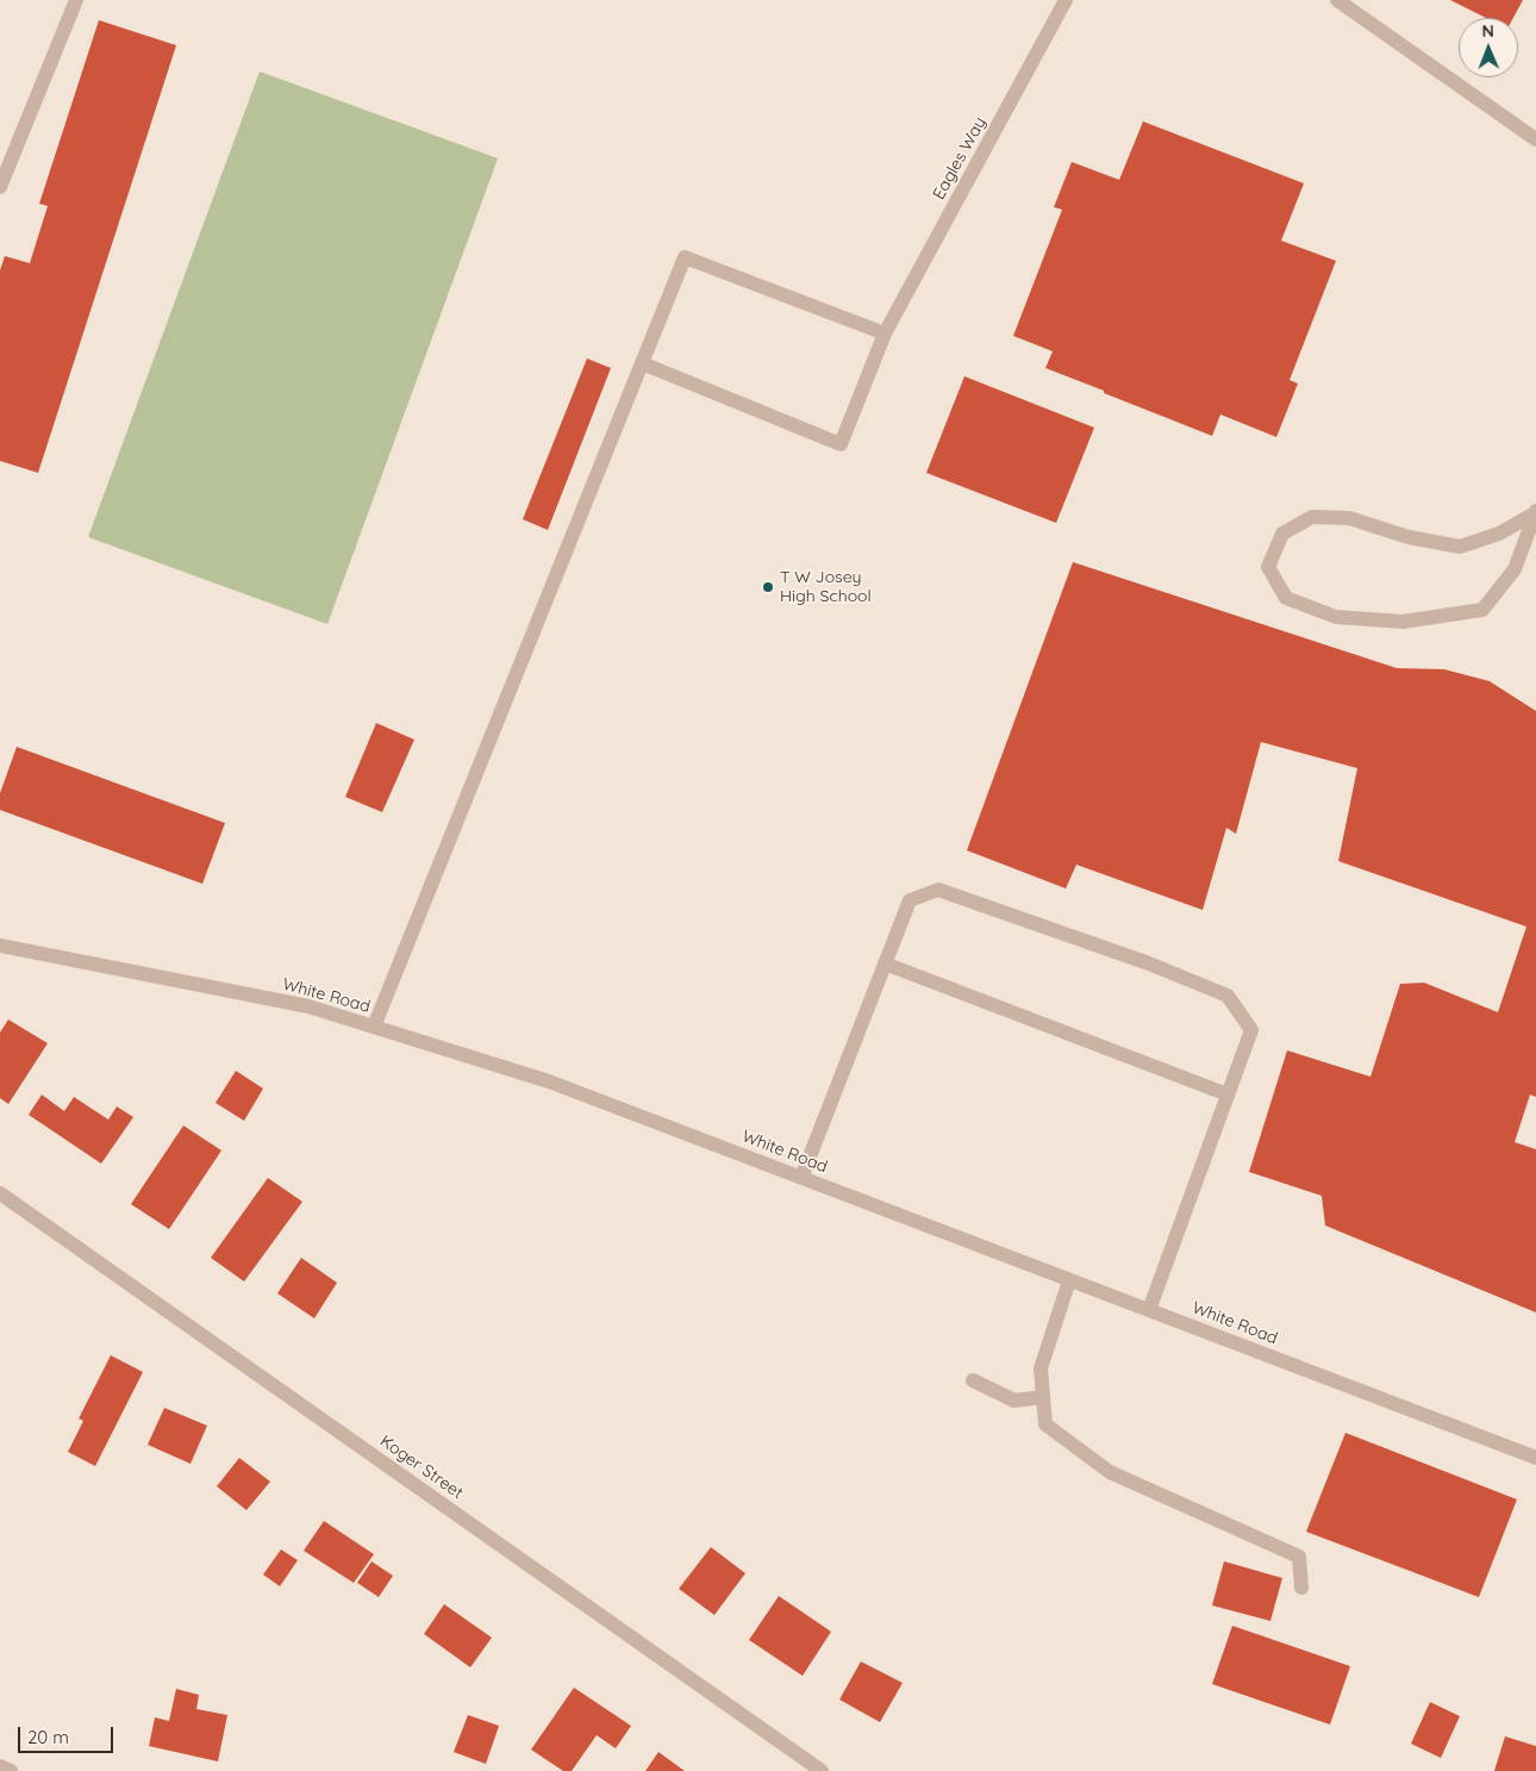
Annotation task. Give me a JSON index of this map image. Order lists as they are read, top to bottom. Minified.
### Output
{"streets":{"street":["Eagles Way","White Road","Koger Street"]},"places":["T W Josey High School"],"scale_bar":"20 m","north":"top"}
